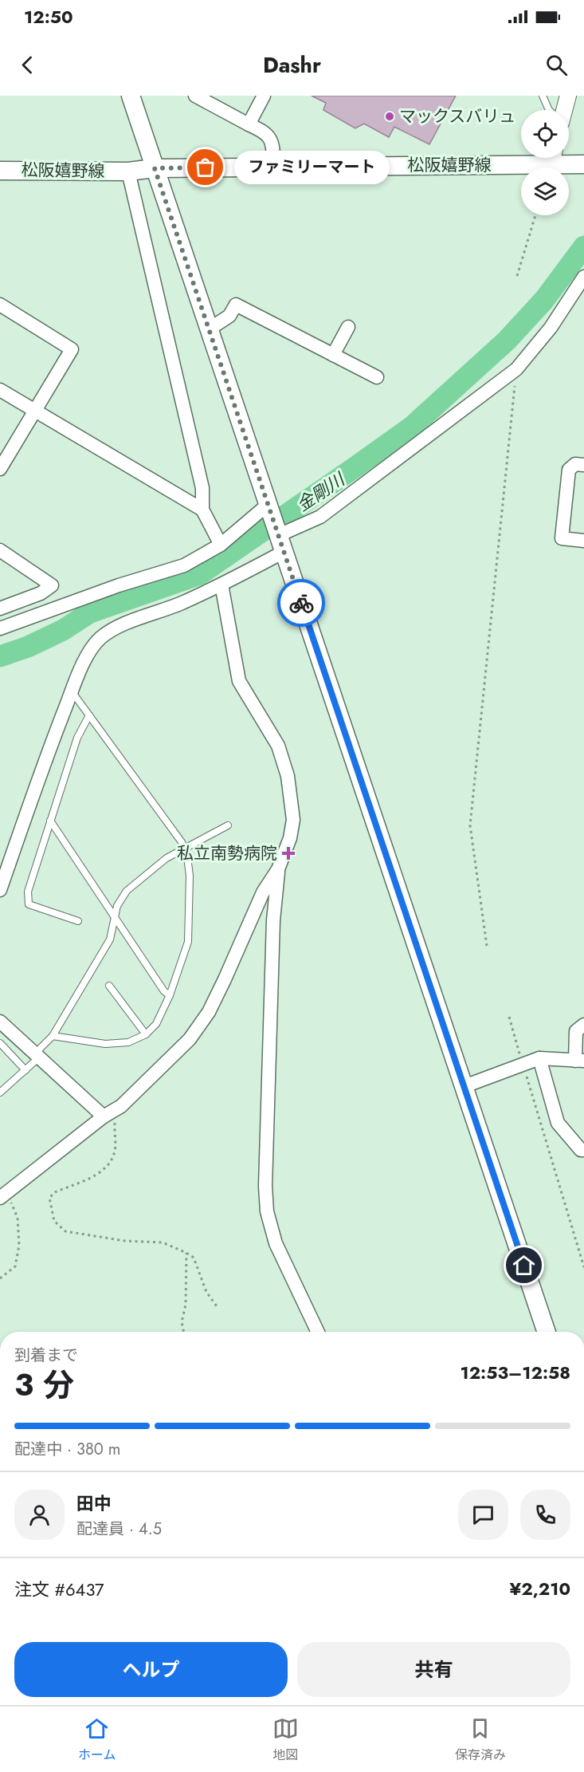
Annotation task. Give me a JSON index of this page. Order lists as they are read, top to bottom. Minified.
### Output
{"streets":{"main road":["松阪嬉野線"]},"water":["金剛川"],"places":{"other":["マックスバリュ","ファミリーマート"],"health":["私立南勢病院"]},"page":{"status":"12:50","header":"Dashr","bubble":"ファミリーマート","heading":["3 分","到着まで","12:53–12:58"],"panel":["田中","配達員 · 4.5","注文 #6437","¥2,210"],"bar":"配達中 · 380 m","buttons":["ヘルプ","共有"],"tabs":["ホーム","地図","保存済み"]}}
